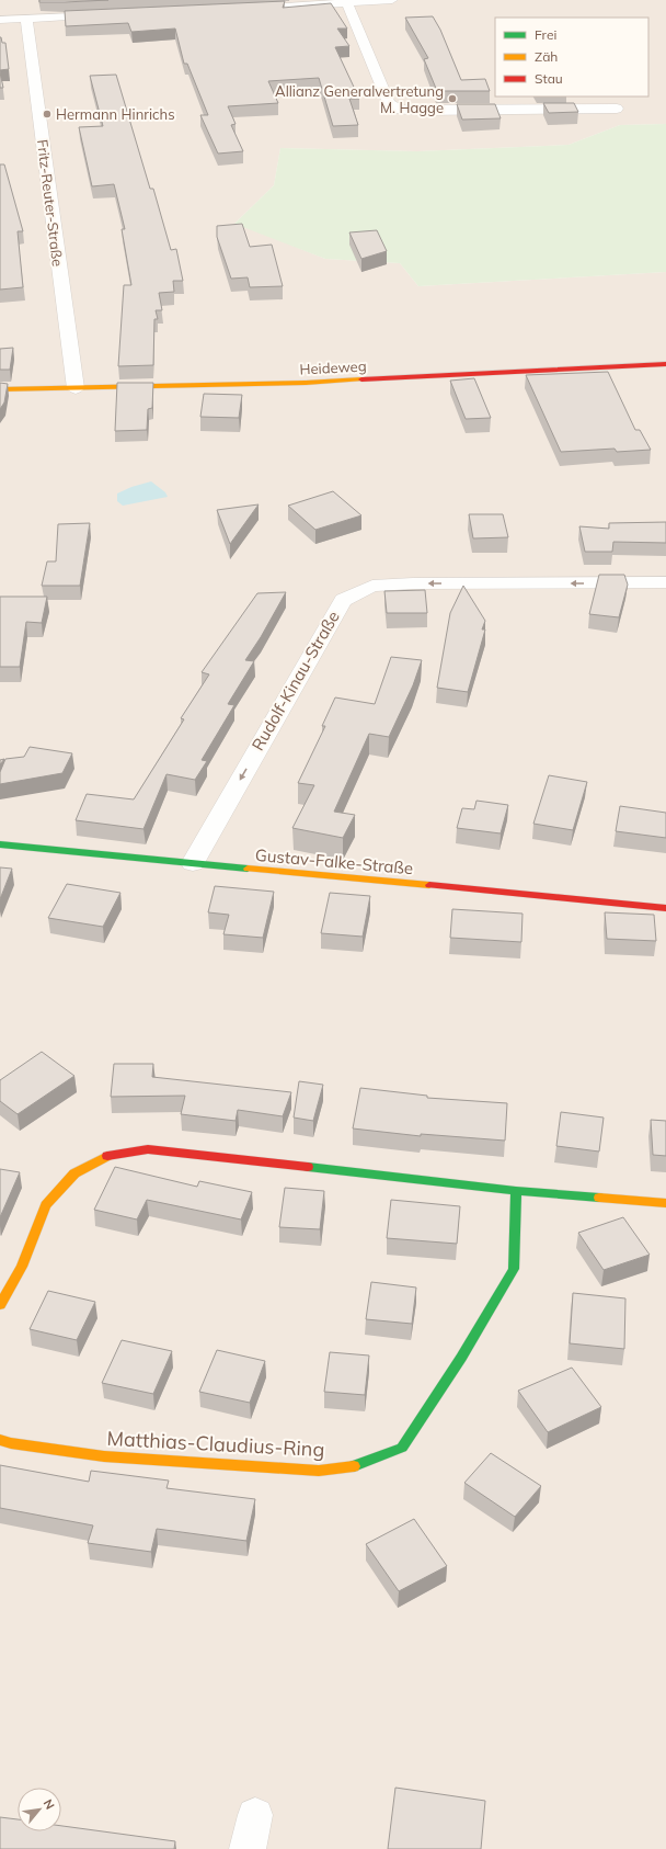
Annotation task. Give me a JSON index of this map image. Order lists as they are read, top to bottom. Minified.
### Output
{"streets":{"street":["Fritz-Reuter-Straße","Heideweg","Rudolf-Kinau-Straße","Gustav-Falke-Straße","Matthias-Claudius-Ring"]},"crossings":[["Fritz-Reuter-Straße","Heideweg"],["Rudolf-Kinau-Straße","Gustav-Falke-Straße"]],"one_way":["Rudolf-Kinau-Straße"],"places":["Allianz Generalvertretung M. Hagge","Hermann Hinrichs"],"legend":["Frei","Zäh","Stau"],"north":"top right"}
